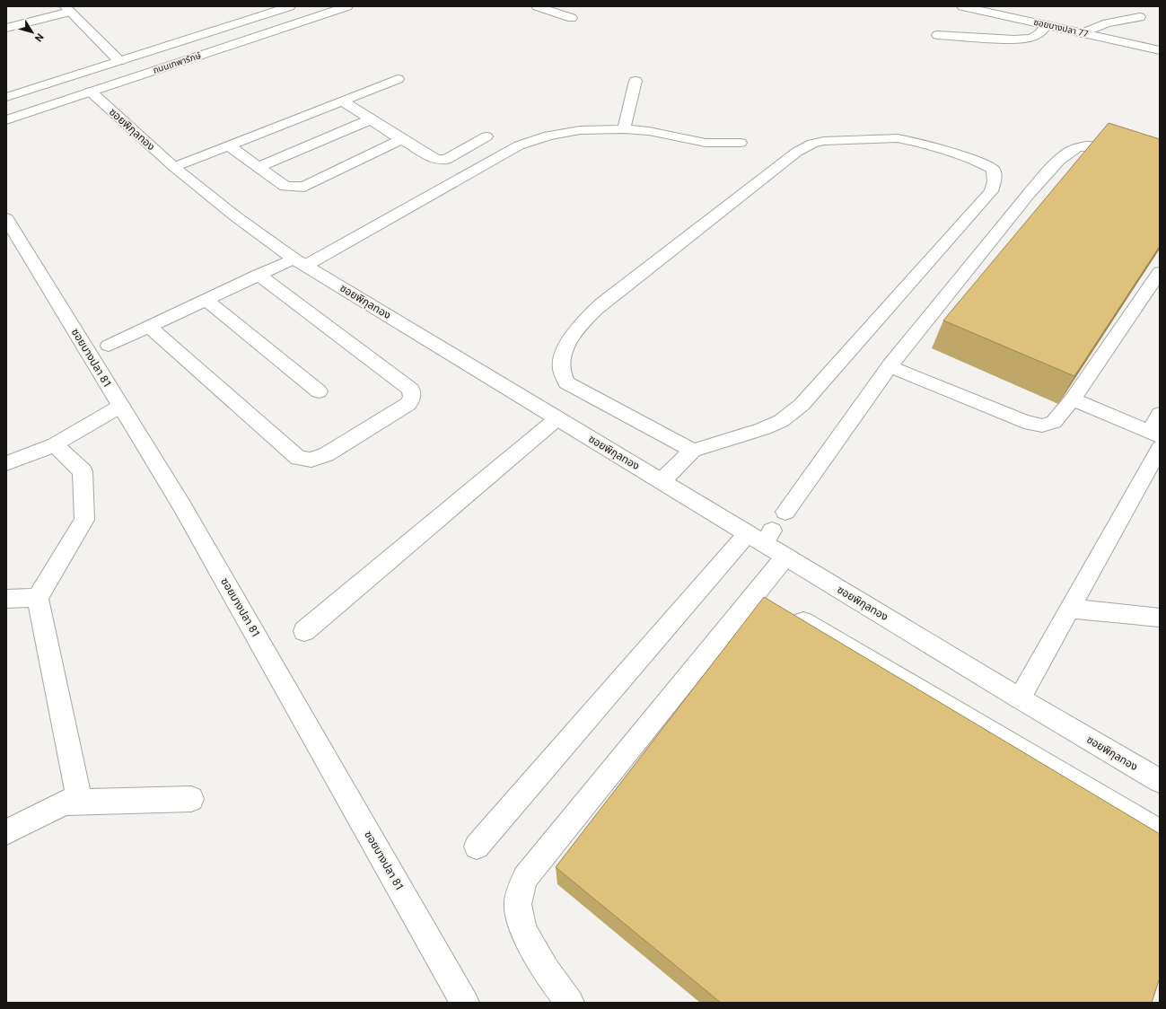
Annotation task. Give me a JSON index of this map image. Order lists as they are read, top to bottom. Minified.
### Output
{"streets":{"street":["ซอยบางปลา 77","ถนนเทพารักษ์","ซอยพิกุลทอง","ซอยบางปลา 81"]},"crossings":[["ถนนเทพารักษ์","ซอยพิกุลทอง"]],"north":"bottom right"}
